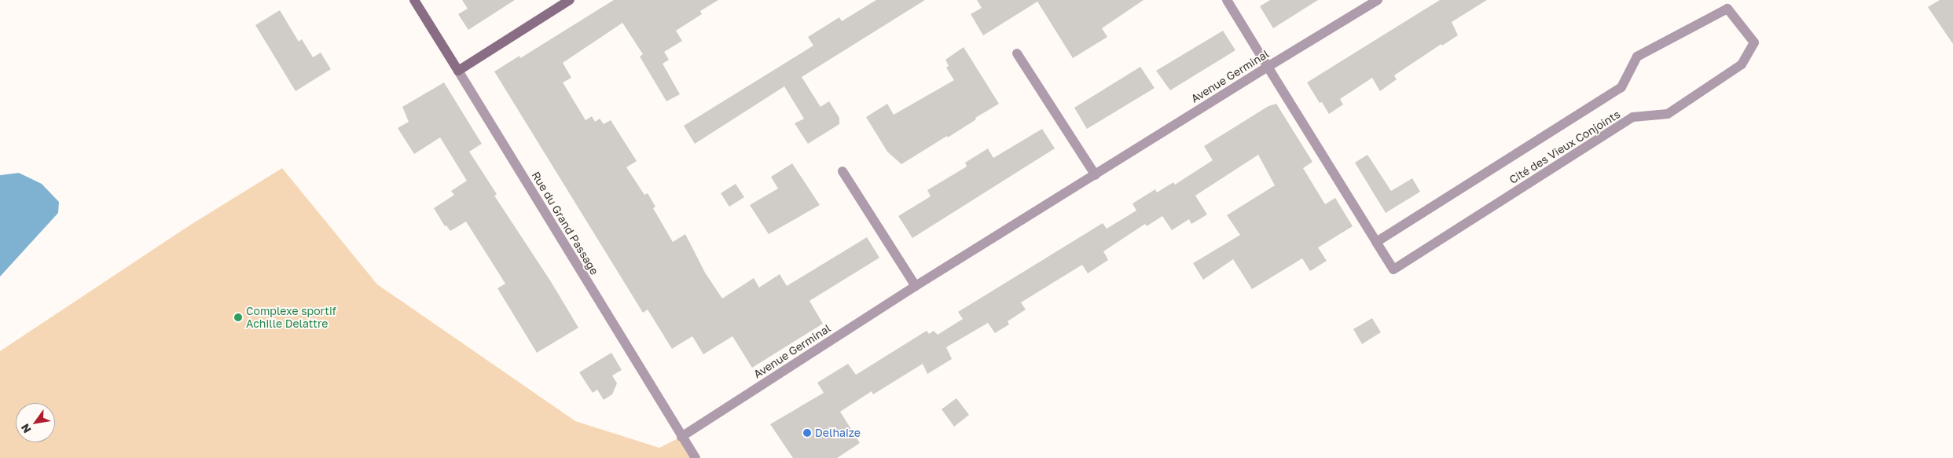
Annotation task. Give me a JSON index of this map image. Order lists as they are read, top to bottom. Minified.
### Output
{"streets":{"street":["Avenue Germinal","Cité des Vieux Conjoints","Rue du Grand Passage"]},"crossings":[["Avenue Germinal","Cité des Vieux Conjoints"],["Avenue Germinal","Rue du Grand Passage"]],"places":["Complexe sportif Achille Delattre","Delhaize"],"north":"bottom left"}
